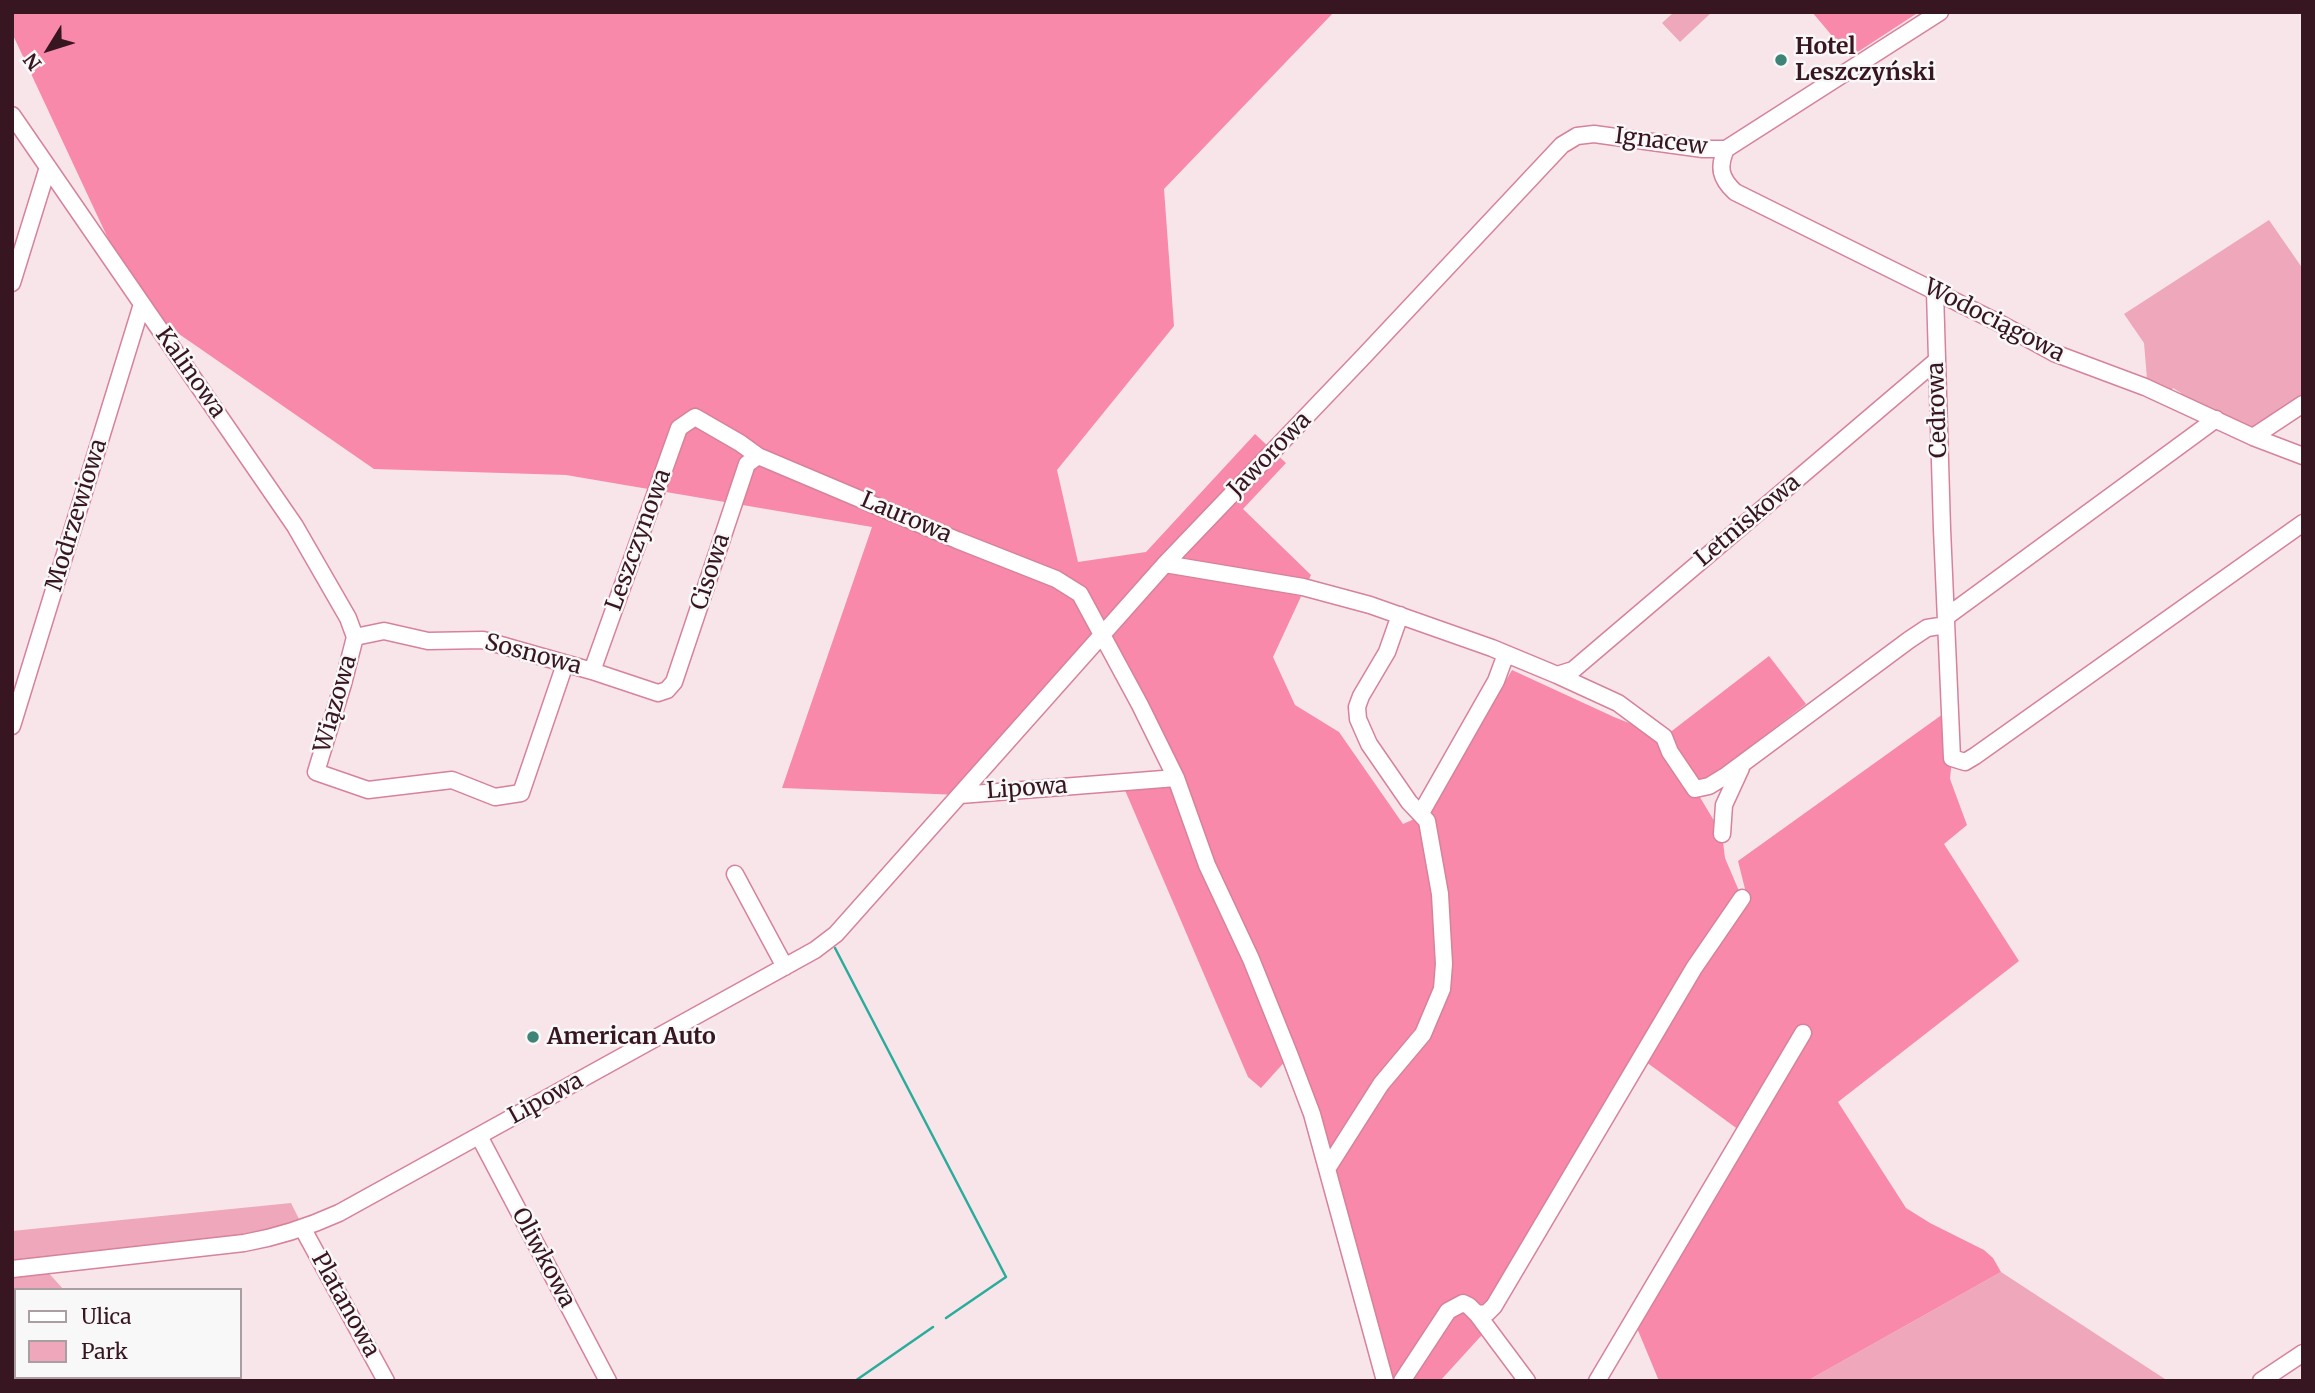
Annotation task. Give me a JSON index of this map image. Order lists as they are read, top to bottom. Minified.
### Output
{"streets":{"street":["Ignacew","Wodociągowa","Kalinowa","Cedrowa","Jaworowa","Modrzewiowa","Laurowa","Letniskowa","Leszczynowa","Cisowa","Sosnowa","Wiązowa","Lipowa","Oliwkowa","Platanowa"]},"crossings":[["Ignacew","Wodociągowa"],["Ignacew","Jaworowa"],["Wodociągowa","Cedrowa"],["Kalinowa","Modrzewiowa"],["Kalinowa","Sosnowa"],["Kalinowa","Wiązowa"],["Cedrowa","Letniskowa"],["Jaworowa","Laurowa"],["Jaworowa","Lipowa"],["Laurowa","Leszczynowa"],["Laurowa","Cisowa"],["Laurowa","Lipowa"],["Leszczynowa","Sosnowa"],["Cisowa","Sosnowa"],["Sosnowa","Wiązowa"],["Lipowa","Oliwkowa"],["Lipowa","Platanowa"]],"places":["Hotel Leszczyński","American Auto"],"legend":["Ulica","Park"],"north":"bottom left"}
